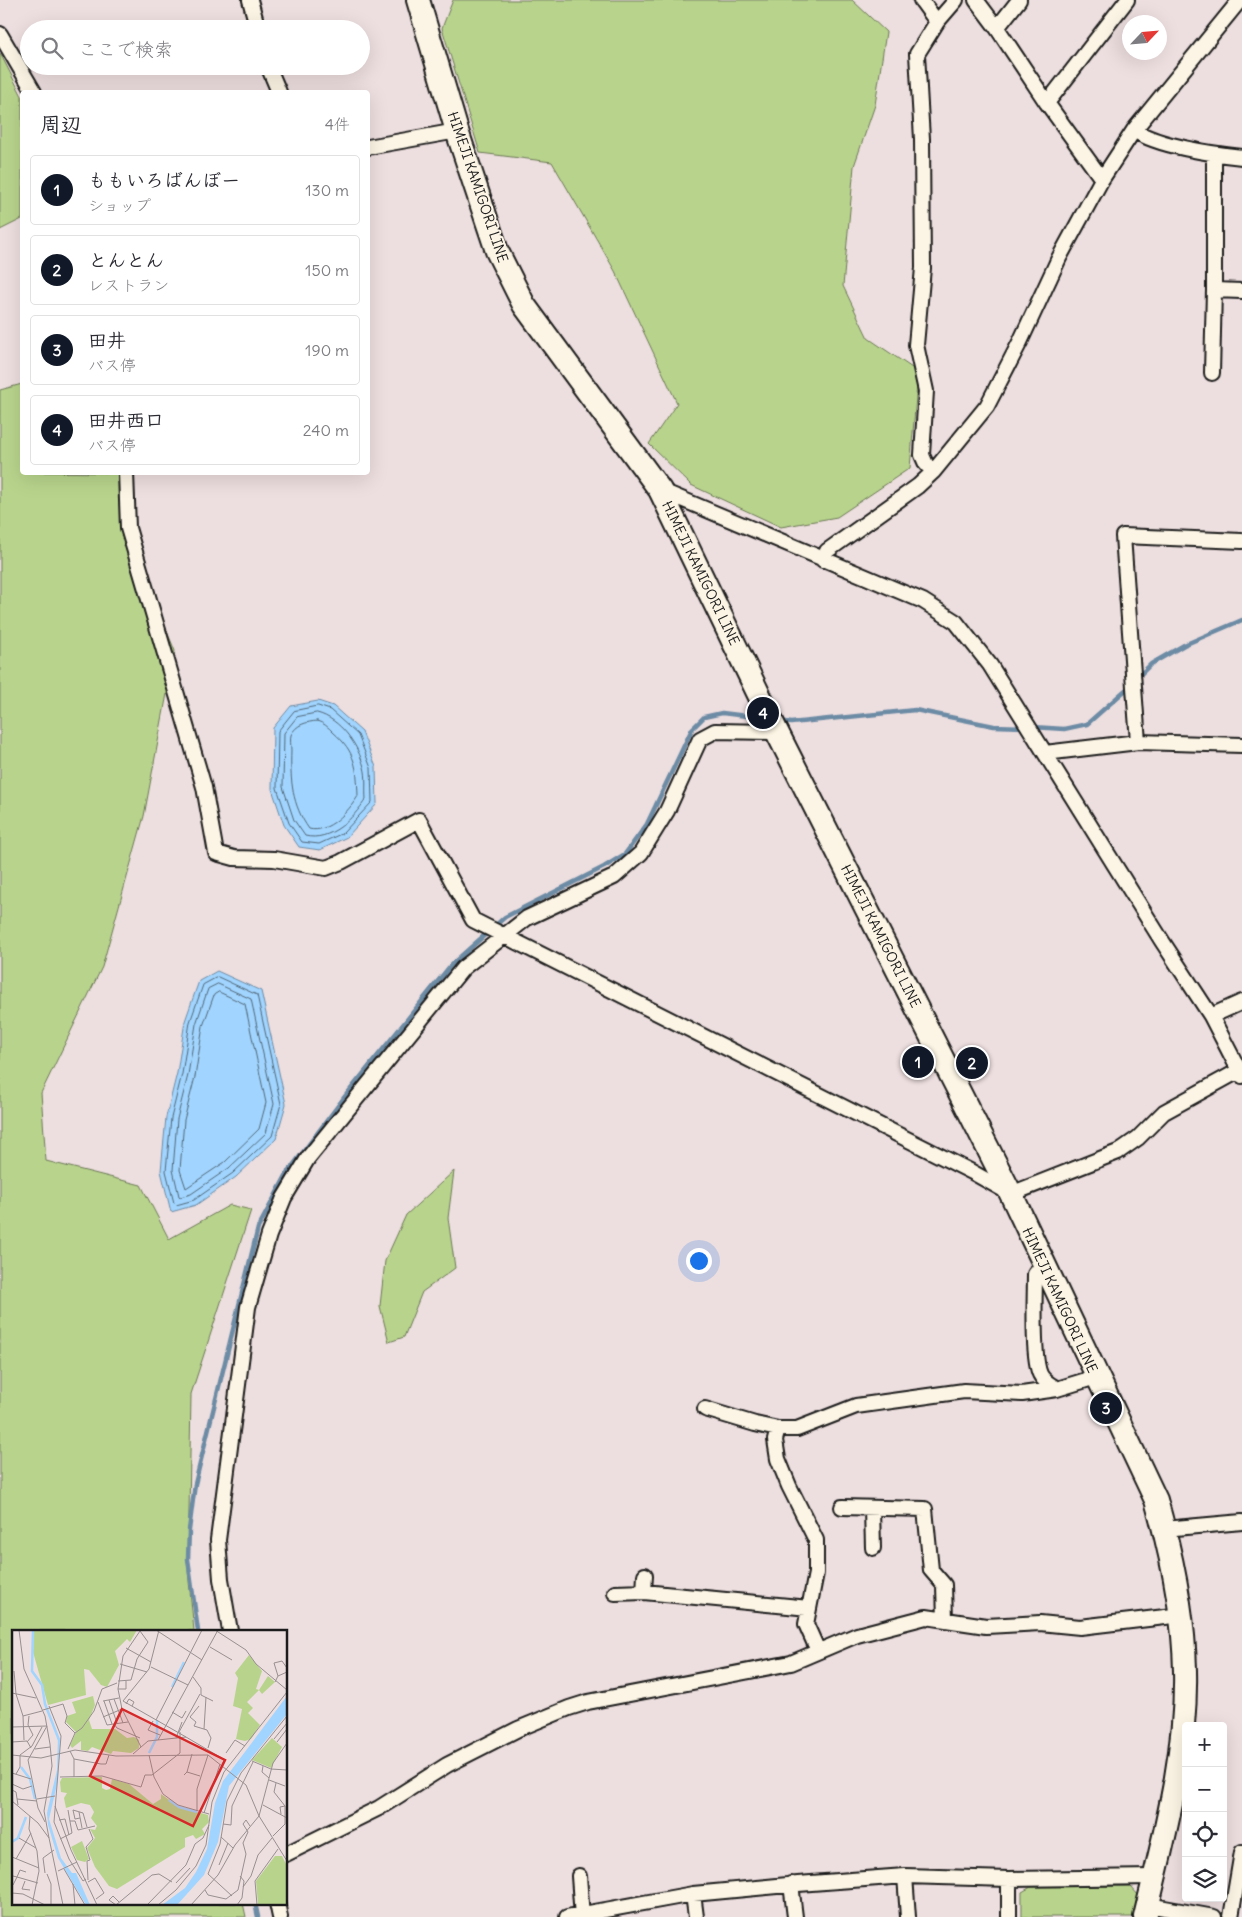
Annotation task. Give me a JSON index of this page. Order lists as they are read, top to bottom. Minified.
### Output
{"streets":{"main road":["HIMEJI KAMIGORI LINE"]},"north":"top right","page":{"search":"ここで検索","heading":["周辺","4件"],"list":[{"mark":"1","name":"ももいろばんぼー","note":"ショップ","value":"130 m"},{"mark":"2","name":"とんとん","note":"レストラン","value":"150 m"},{"mark":"3","name":"田井","note":"バス停","value":"190 m"},{"mark":"4","name":"田井西口","note":"バス停","value":"240 m"}],"pins":["4","1","2","3"],"map_buttons":["+","−"]}}
